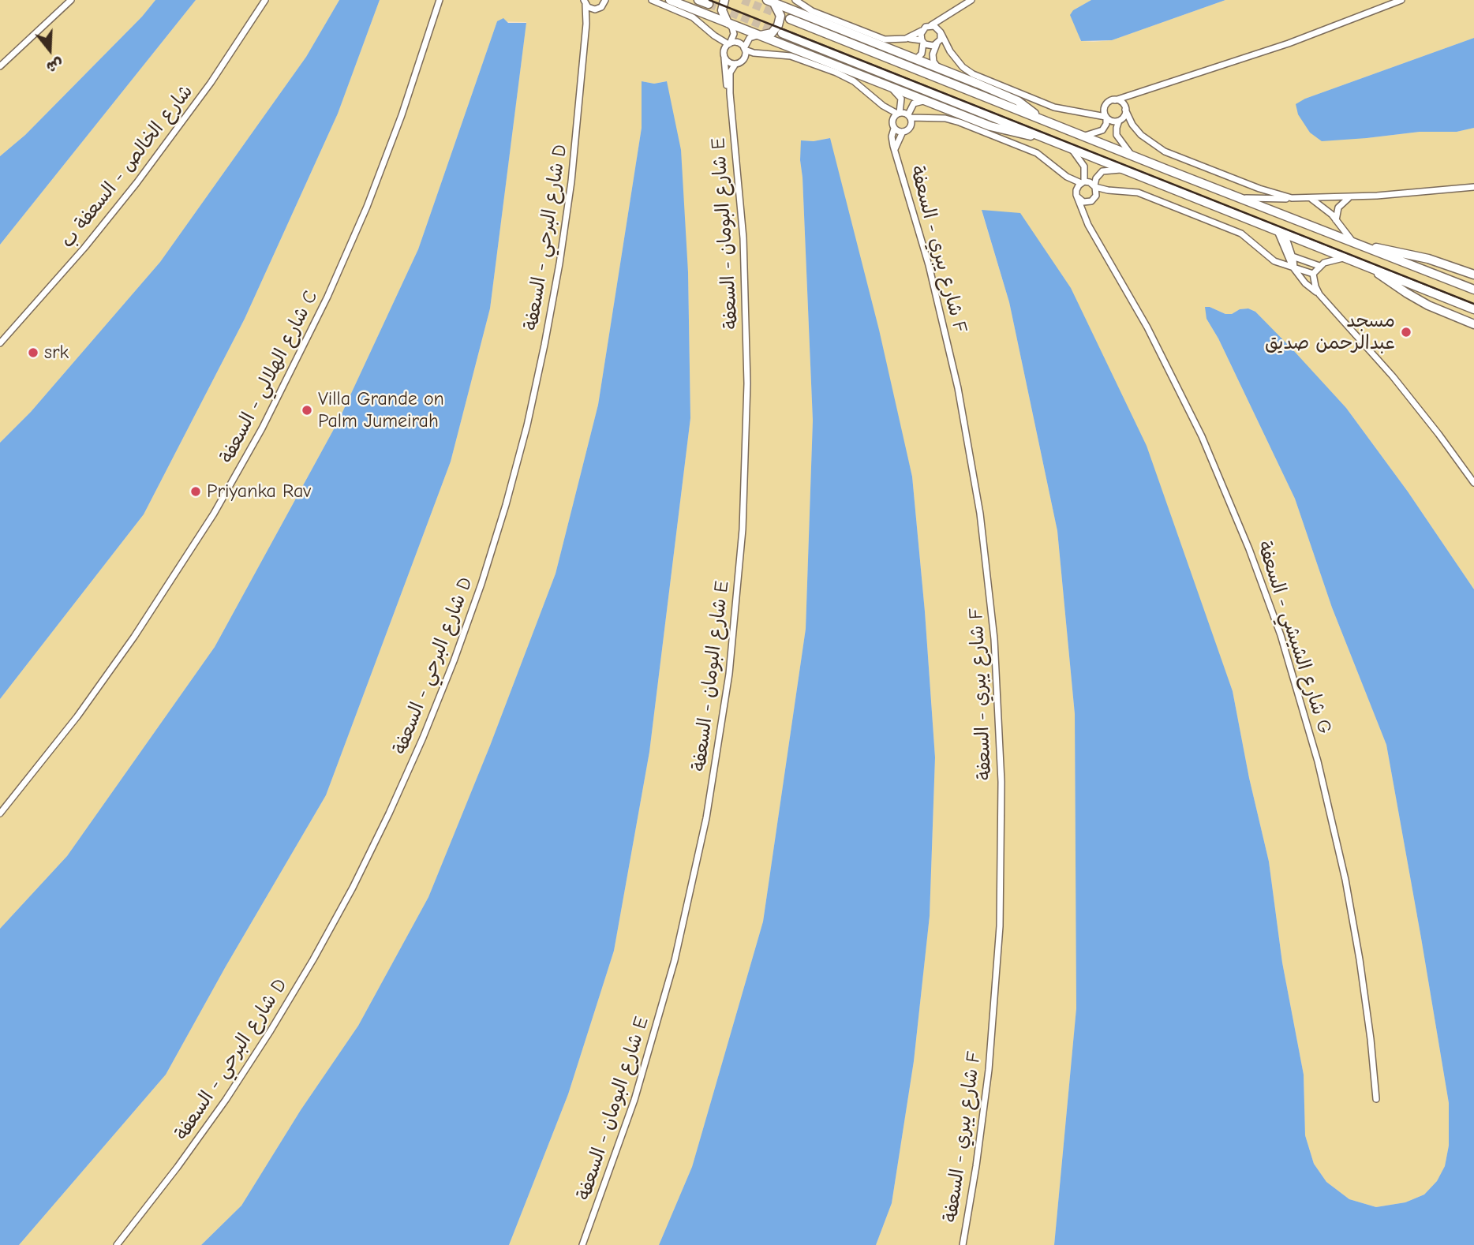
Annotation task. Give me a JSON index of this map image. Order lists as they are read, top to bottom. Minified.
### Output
{"streets":{"street":["شارع الخالص - السعفة ب","شارع البومان - السعفة E","شارع البرحي - السعفة D","شارع يبري - السعفة F","شارع الهلالي - السعفة C","شارع الشيشي - السعفة G"]},"places":["مسجد عبدالرحمن صديق","srk","Villa Grande on Palm Jumeirah","Priyanka Rav"],"north":"bottom"}
